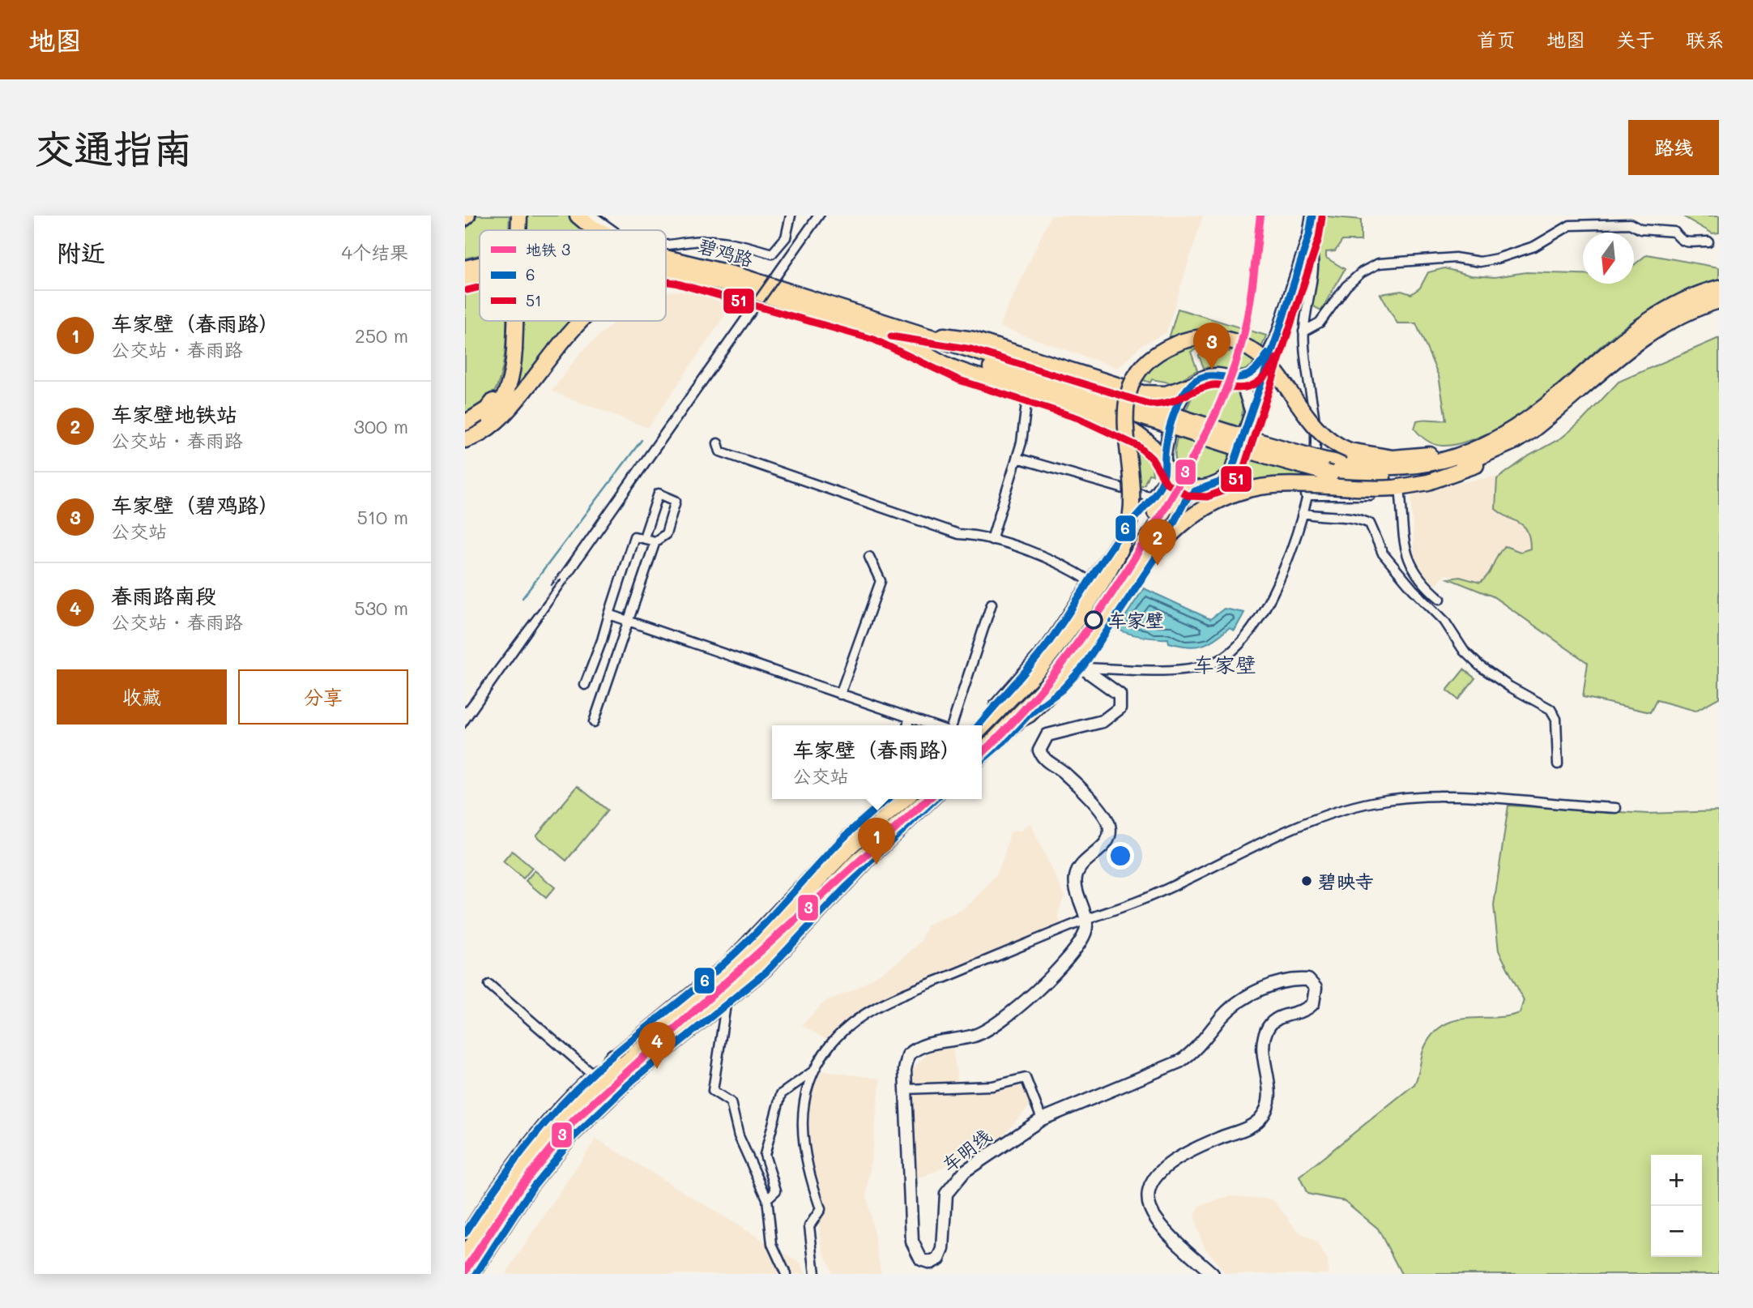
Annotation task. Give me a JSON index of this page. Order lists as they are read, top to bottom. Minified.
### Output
{"streets":{"highway":["碧鸡路"],"main road":["车明线"]},"districts":["车家壁"],"places":["车家壁","碧映寺"],"lines":["metro line 3","transit line 6","transit line 51"],"legend":["地铁 3","6","51"],"north":"bottom","page":{"header":"地图","nav":["首页","地图","关于","联系"],"buttons":["路线",["收藏","分享"]],"title":"交通指南","heading":["附近","4个结果"],"list":[{"mark":"1","name":"车家壁（春雨路）","note":"公交站 · 春雨路","value":"250 m"},{"mark":"2","name":"车家壁地铁站","note":"公交站 · 春雨路","value":"300 m"},{"mark":"3","name":"车家壁（碧鸡路）","note":"公交站","value":"510 m"},{"mark":"4","name":"春雨路南段","note":"公交站 · 春雨路","value":"530 m"}],"pins":["3","2","1","4"],"popup":["车家壁（春雨路）","公交站"],"map_buttons":["+","−"]}}
